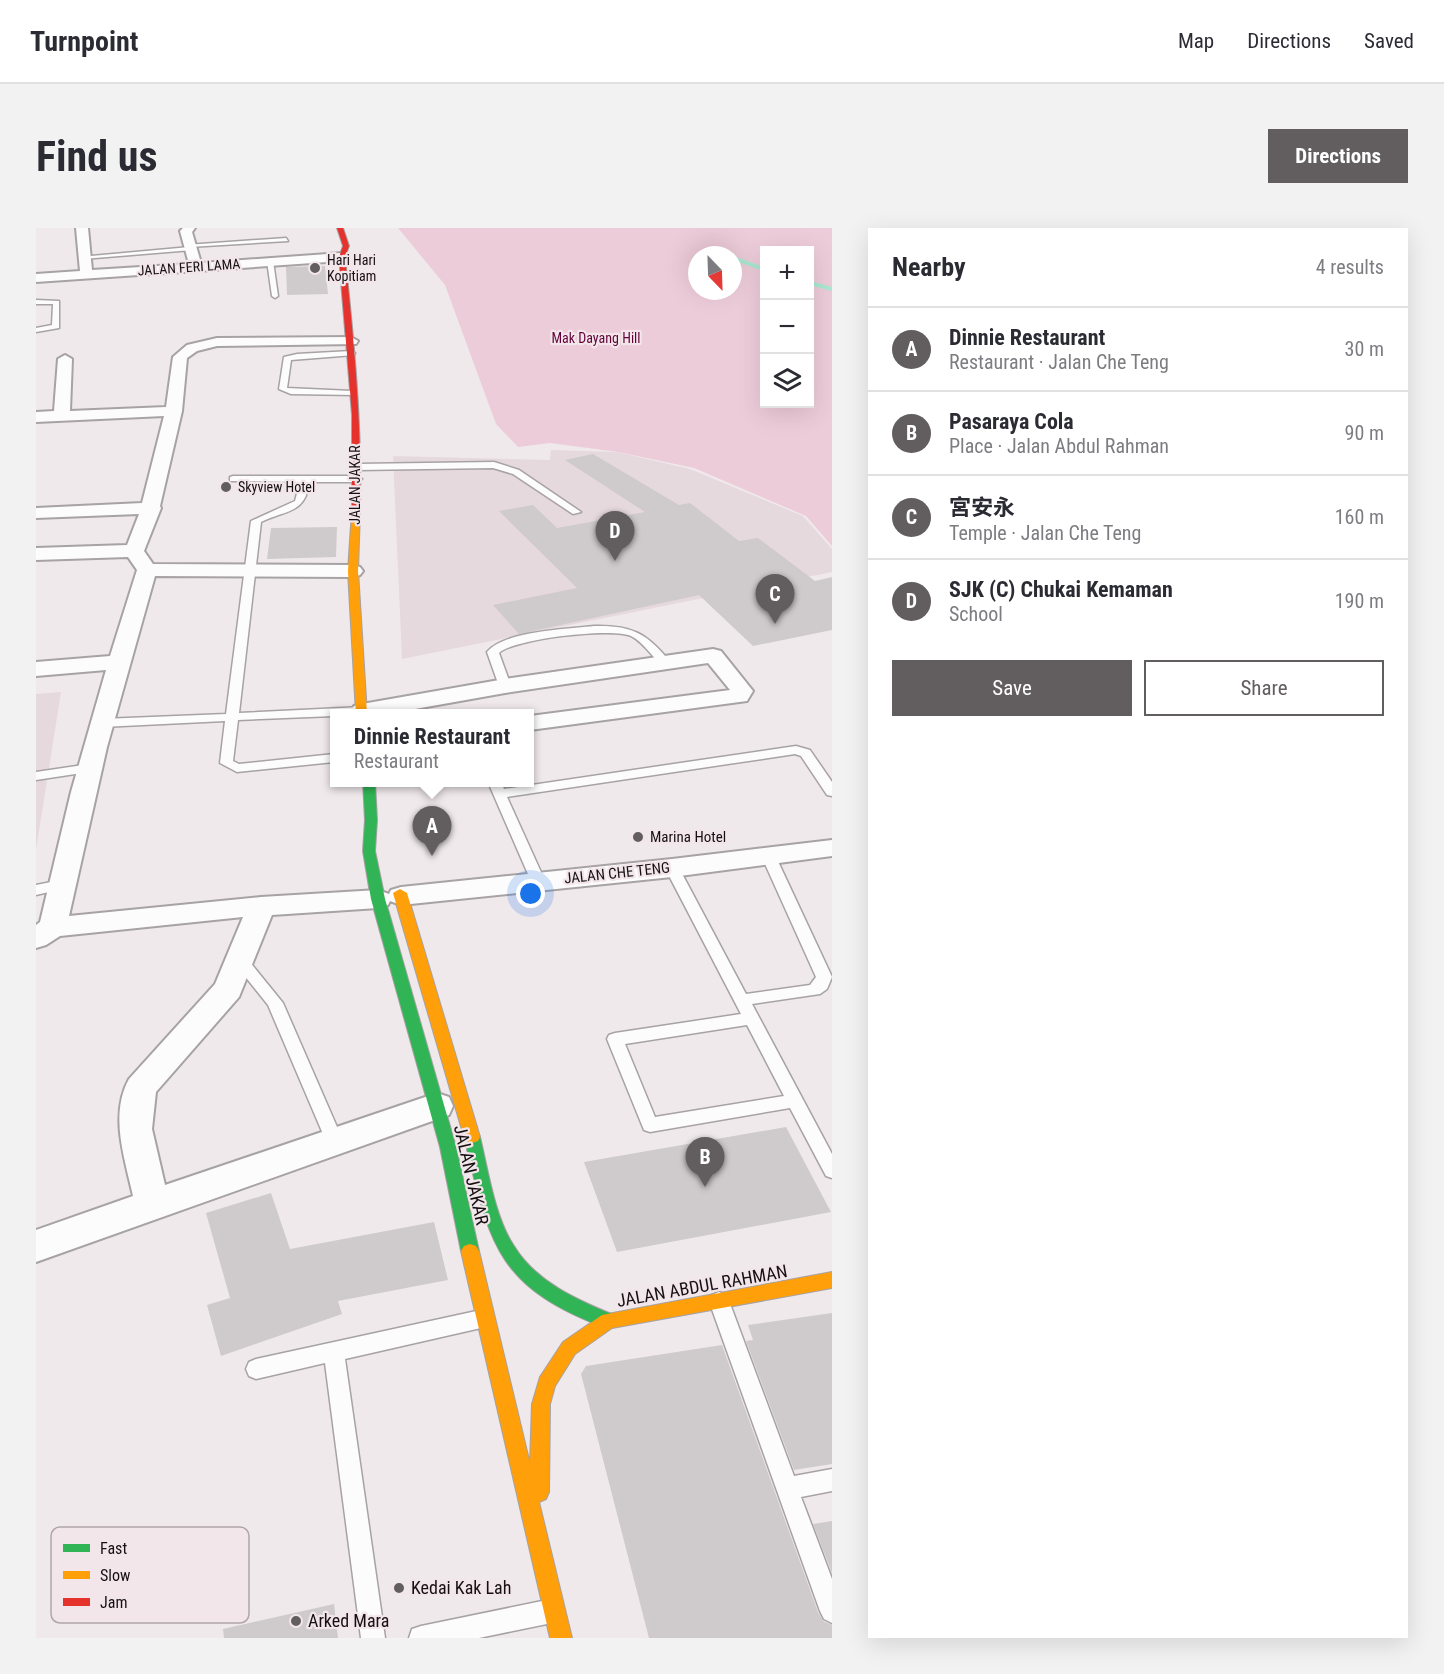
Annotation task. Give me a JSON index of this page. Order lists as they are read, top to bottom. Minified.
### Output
{"streets":{"main road":["JALAN JAKAR","JALAN ABDUL RAHMAN"],"street":["JALAN FERI LAMA","JALAN CHE TENG"]},"crossings":[["JALAN FERI LAMA","JALAN JAKAR"],["JALAN JAKAR","JALAN CHE TENG"],["JALAN JAKAR","JALAN ABDUL RAHMAN"]],"parks":["Mak Dayang Hill"],"places":["Hari Hari Kopitiam","Skyview Hotel","Marina Hotel","Kedai Kak Lah","Arked Mara"],"legend":["Fast","Slow","Jam"],"north":"bottom right","page":{"header":"Turnpoint","nav":["Map","Directions","Saved"],"buttons":["Directions",["Save","Share"]],"title":"Find us","heading":["Nearby","4 results"],"map_buttons":["+","−"],"list":[{"mark":"A","name":"Dinnie Restaurant","note":"Restaurant · Jalan Che Teng","value":"30 m"},{"mark":"B","name":"Pasaraya Cola","note":"Place · Jalan Abdul Rahman","value":"90 m"},{"mark":"C","name":"宮安永","note":"Temple · Jalan Che Teng","value":"160 m"},{"mark":"D","name":"SJK (C) Chukai Kemaman","note":"School","value":"190 m"}],"pins":["D","C","A","B"],"popup":["Dinnie Restaurant","Restaurant"]}}
